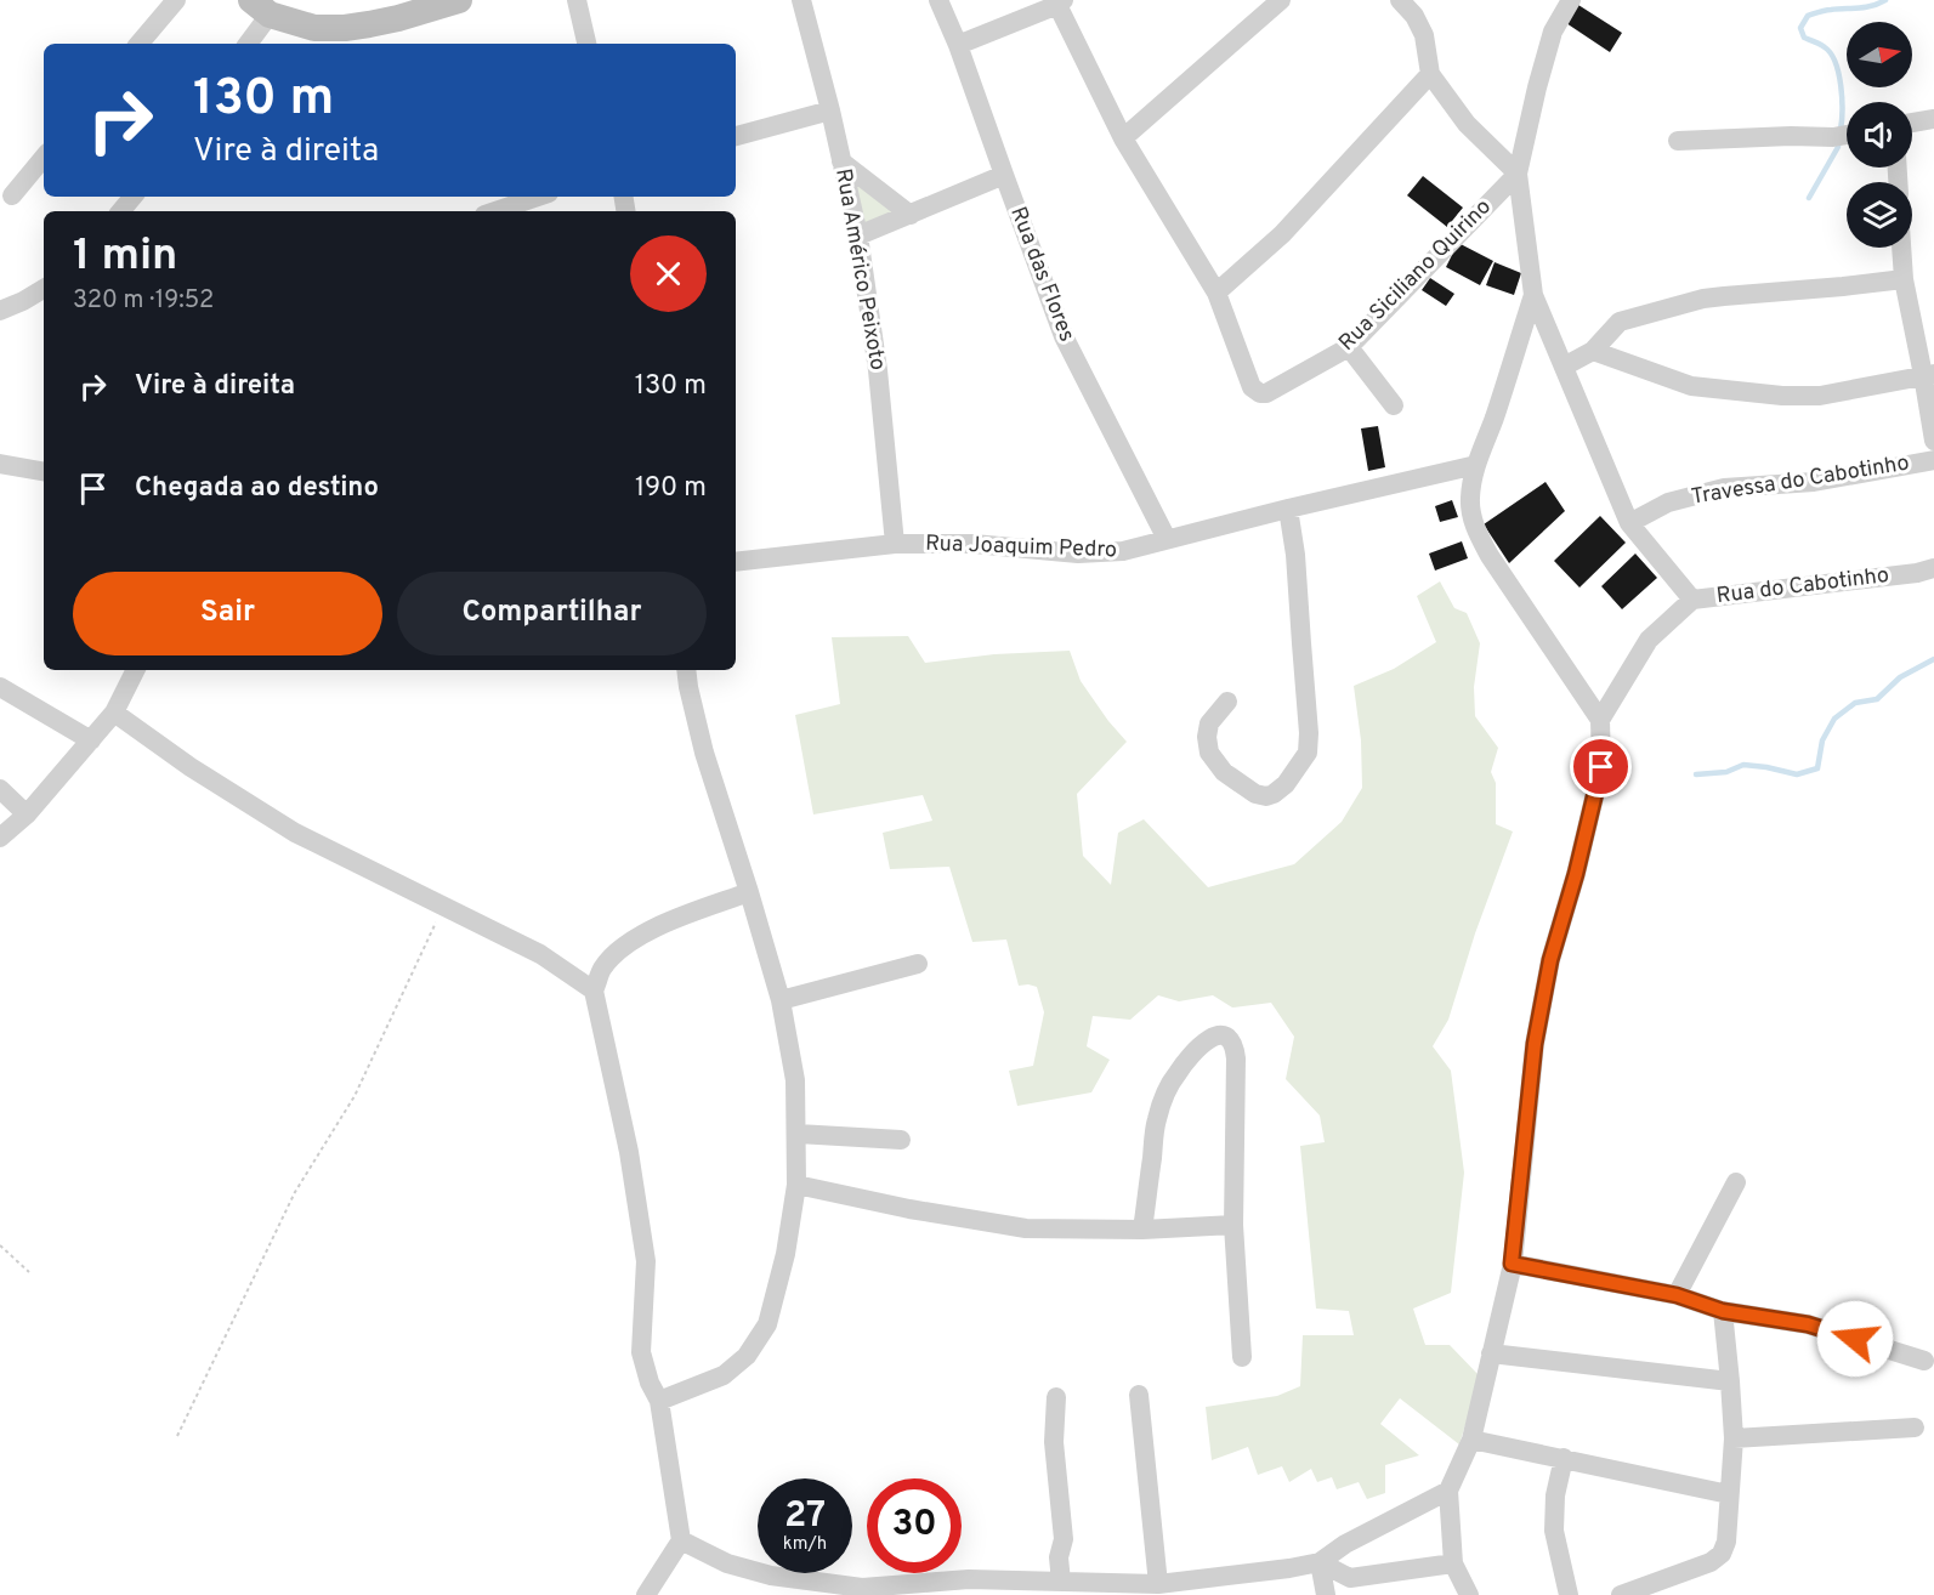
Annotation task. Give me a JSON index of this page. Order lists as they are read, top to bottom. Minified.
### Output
{"streets":{"street":["Rua Américo Peixoto","Rua das Flores","Rua Siciliano Quirino","Travessa do Cabotinho","Rua Joaquim Pedro","Rua do Cabotinho"]},"crossings":[["Rua Américo Peixoto","Rua Joaquim Pedro"],["Rua das Flores","Rua Joaquim Pedro"]],"north":"right","page":{"turn":["130 m","Vire à direita"],"heading":["1 min","320 m · 19:52"],"list":[{"name":"Vire à direita","value":"130 m"},{"name":"Chegada ao destino","value":"190 m"}],"buttons":["Sair","Compartilhar"],"speed":"27 km/h","limit":"30"}}
